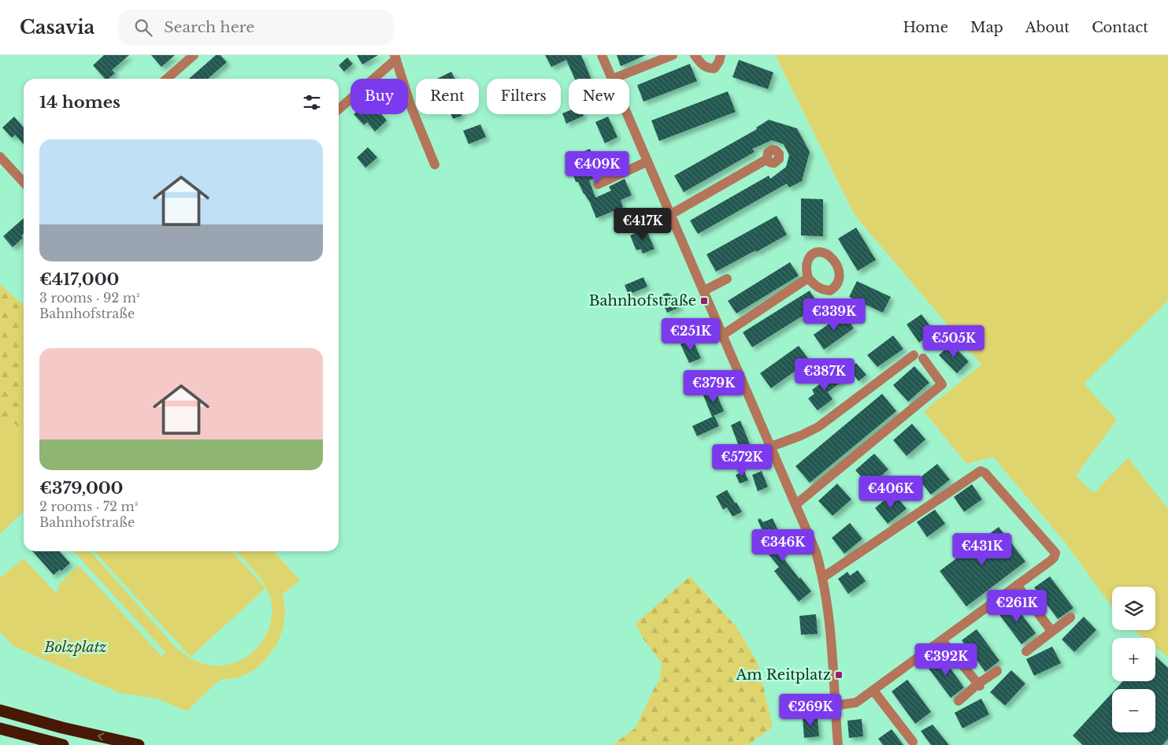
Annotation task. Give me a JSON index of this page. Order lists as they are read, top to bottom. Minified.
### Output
{"parks":["Bolzplatz"],"places":{"transit":["Bahnhofstraße","Am Reitplatz"]},"page":{"header":"Casavia","search":"Search here","nav":["Home","Map","About","Contact"],"chip":["Buy","Rent","Filters","New"],"heading":"14 homes","list":[{"name":"€417,000","note":"3 rooms · 92 m² · Bahnhofstraße"},{"name":"€379,000","note":"2 rooms · 72 m² · Bahnhofstraße"}],"price":["€409K","€417K","€339K","€251K","€505K","€387K","€379K","€572K","€406K","€346K","€431K","€261K","€392K","€269K"],"map_buttons":["+","−"]}}
